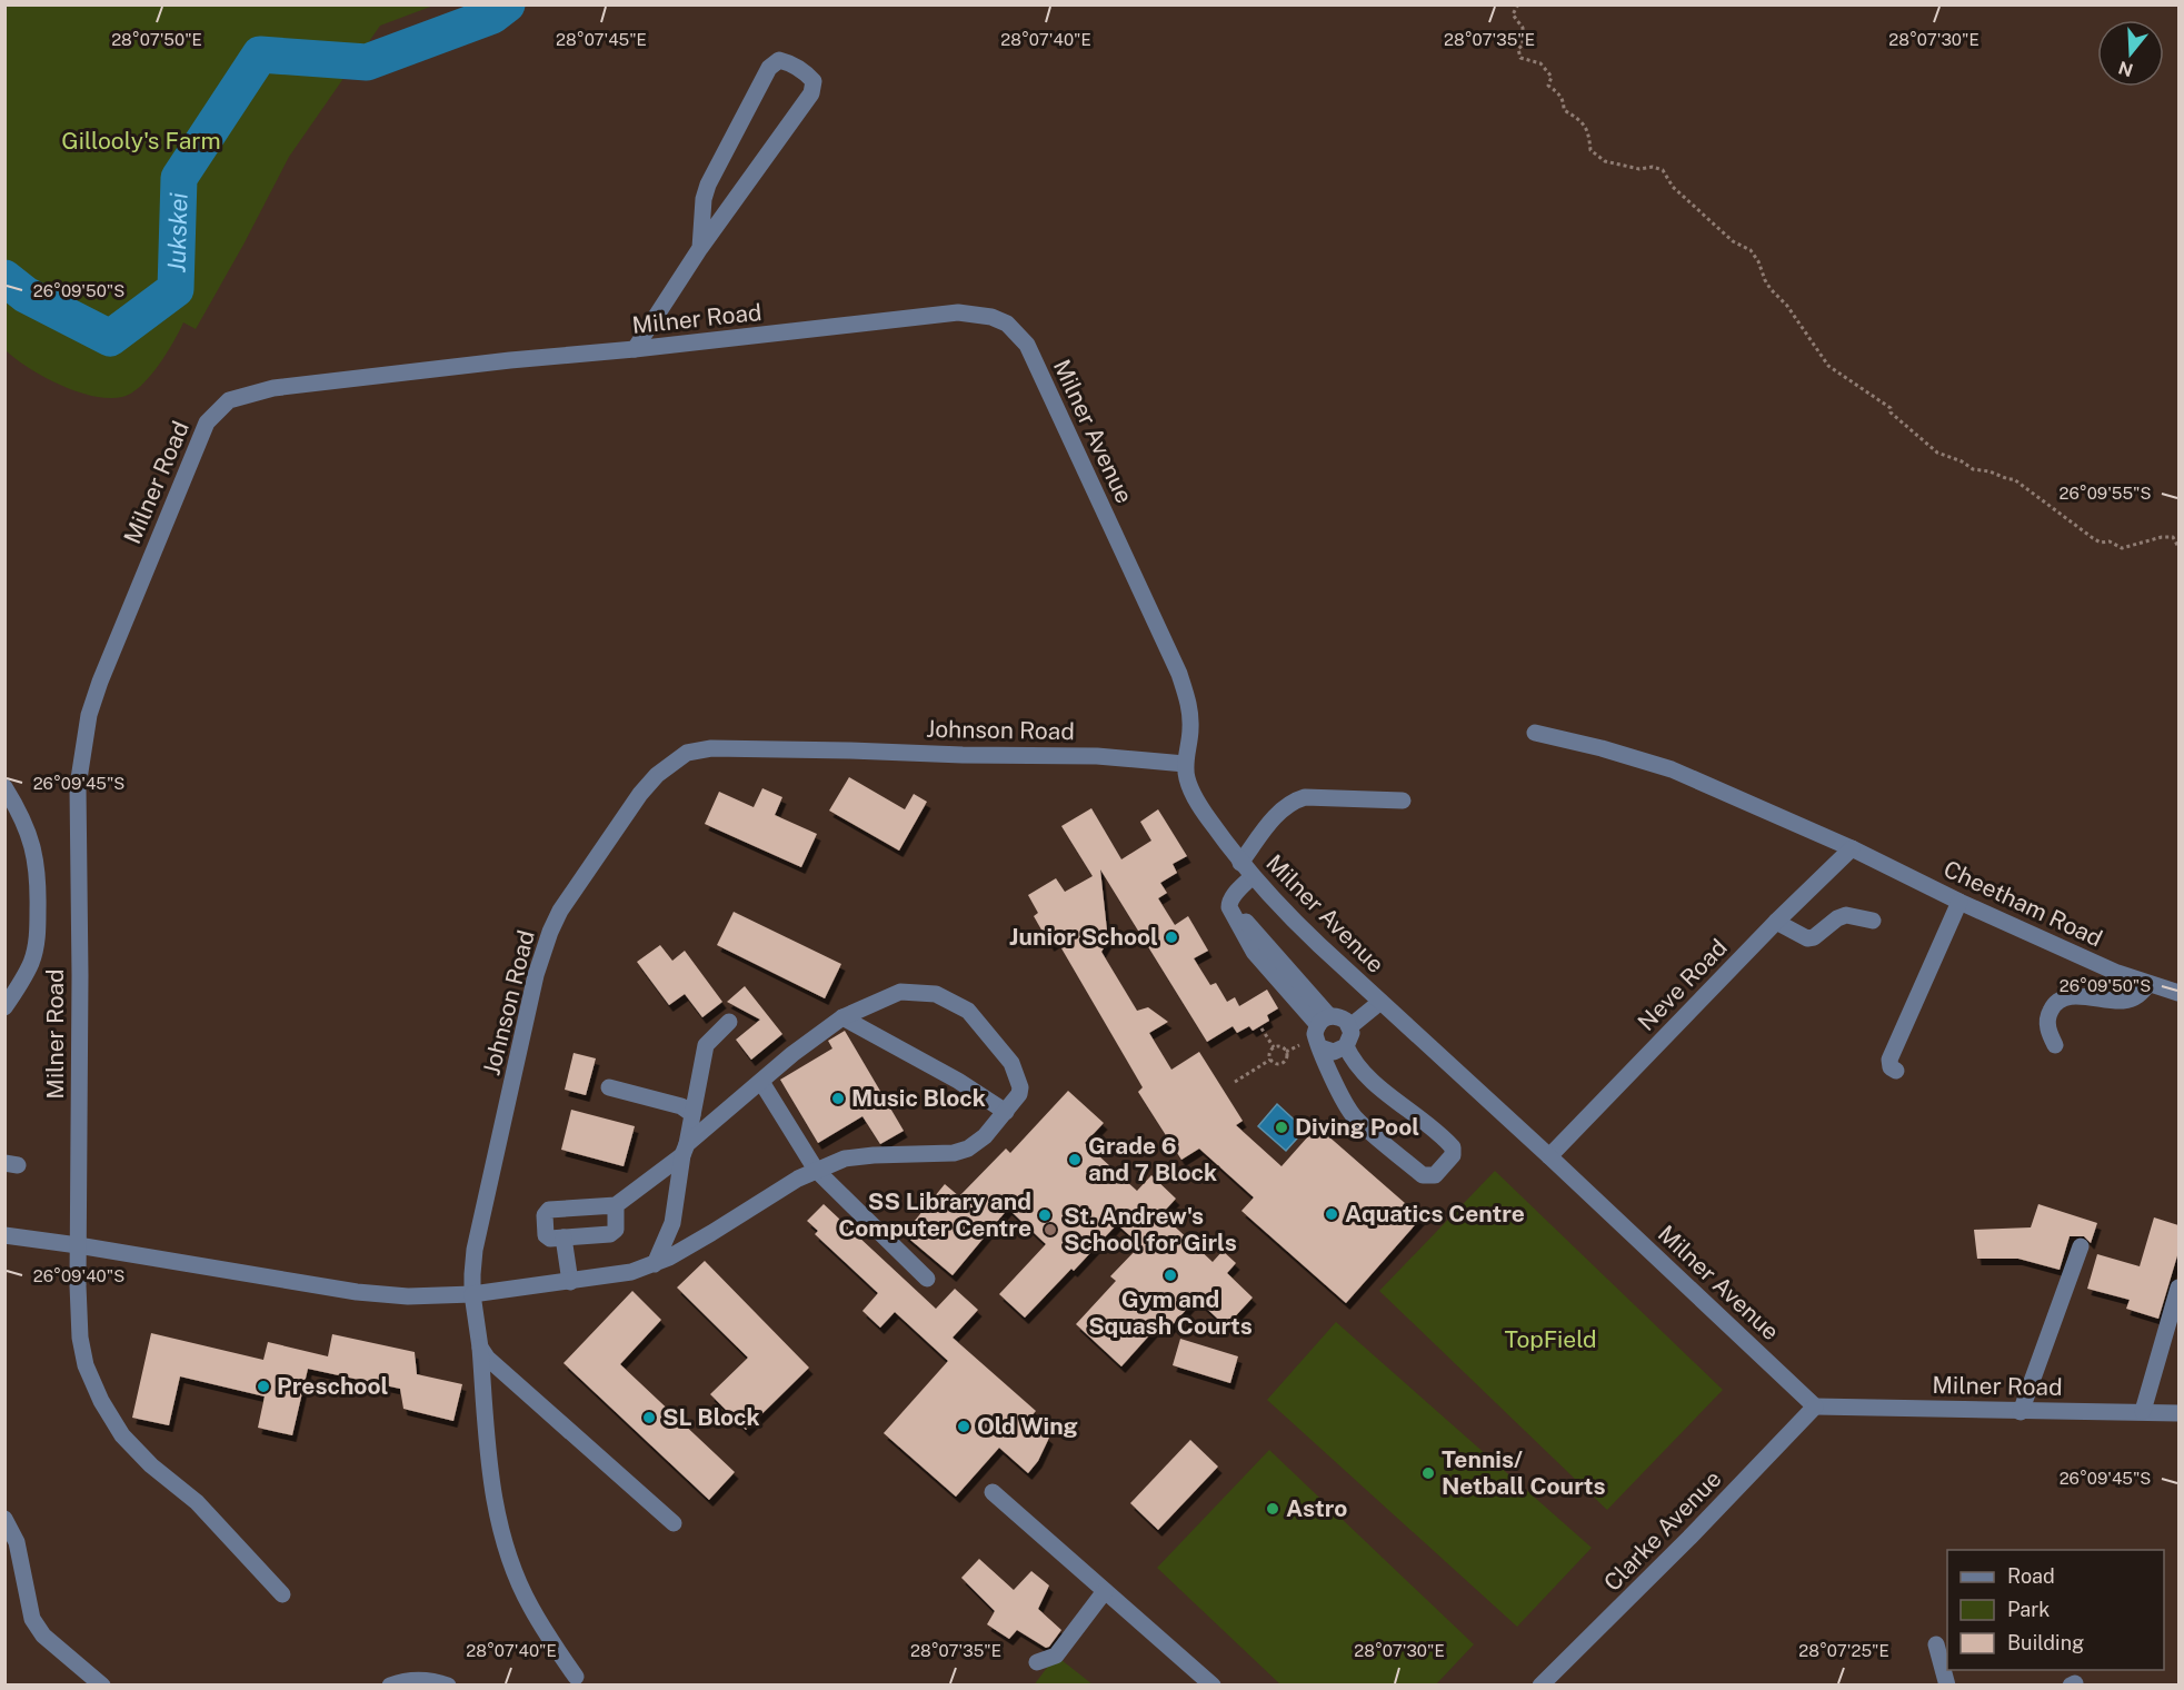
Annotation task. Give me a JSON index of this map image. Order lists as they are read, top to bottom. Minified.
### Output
{"streets":{"street":["Milner Road","Milner Avenue","Johnson Road","Cheetham Road","Neve Road","Clarke Avenue"]},"crossings":[["Milner Road","Milner Avenue"],["Milner Road","Clarke Avenue"],["Milner Avenue","Johnson Road"],["Milner Avenue","Neve Road"],["Milner Avenue","Clarke Avenue"],["Cheetham Road","Neve Road"]],"water":["Jukskei"],"parks":["Gillooly's Farm","TopField"],"places":["Junior School","Music Block","Diving Pool","Grade 6 and 7 Block","Aquatics Centre","SS Library and Computer Centre","St. Andrew's School for Girls","Gym and Squash Courts","Preschool","SL Block","Old Wing","Tennis/ Netball Courts","Astro"],"legend":["Road","Park","Building"],"north":"bottom","coordinates":["28°07'50\"E","28°07'45\"E","28°07'40\"E","28°07'35\"E","28°07'30\"E","26°09'50\"S","26°09'55\"S","26°09'45\"S","26°09'40\"S","28°07'25\"E"]}
